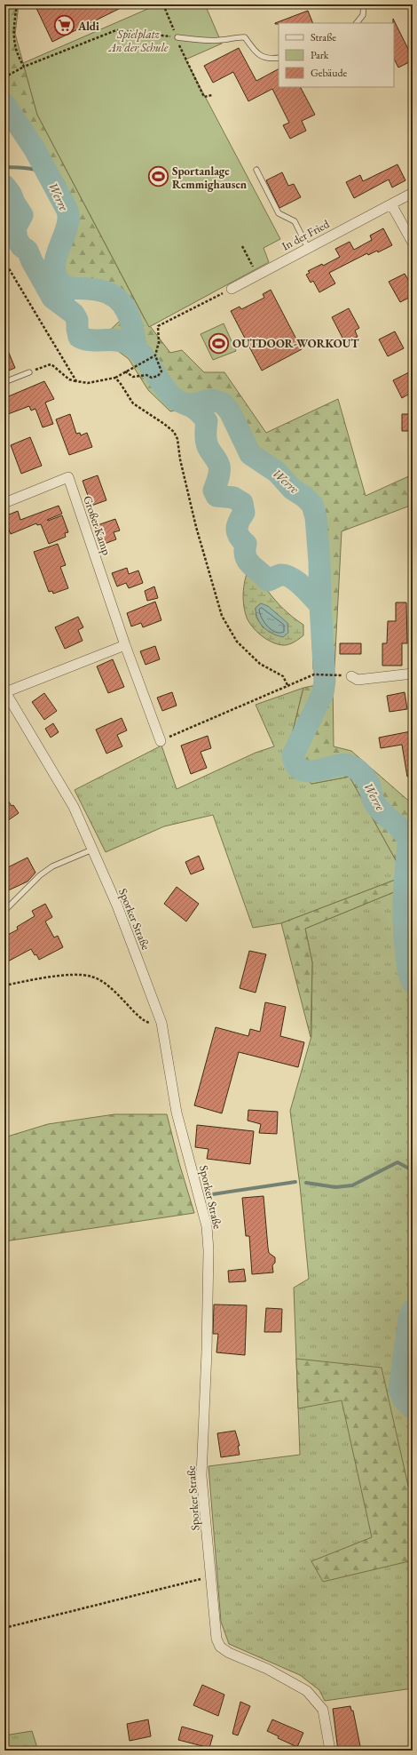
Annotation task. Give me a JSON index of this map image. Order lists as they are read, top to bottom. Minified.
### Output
{"streets":{"street":["In der Fried","Großer Kamp","Sporker Straße"]},"water":["Werre"],"parks":["Spielplatz An der Schule"],"places":{"supermarket":["Aldi"],"sports":["Sportanlage Remmighausen","OUTDOOR-WORKOUT"]},"legend":["Straße","Park","Gebäude"]}
